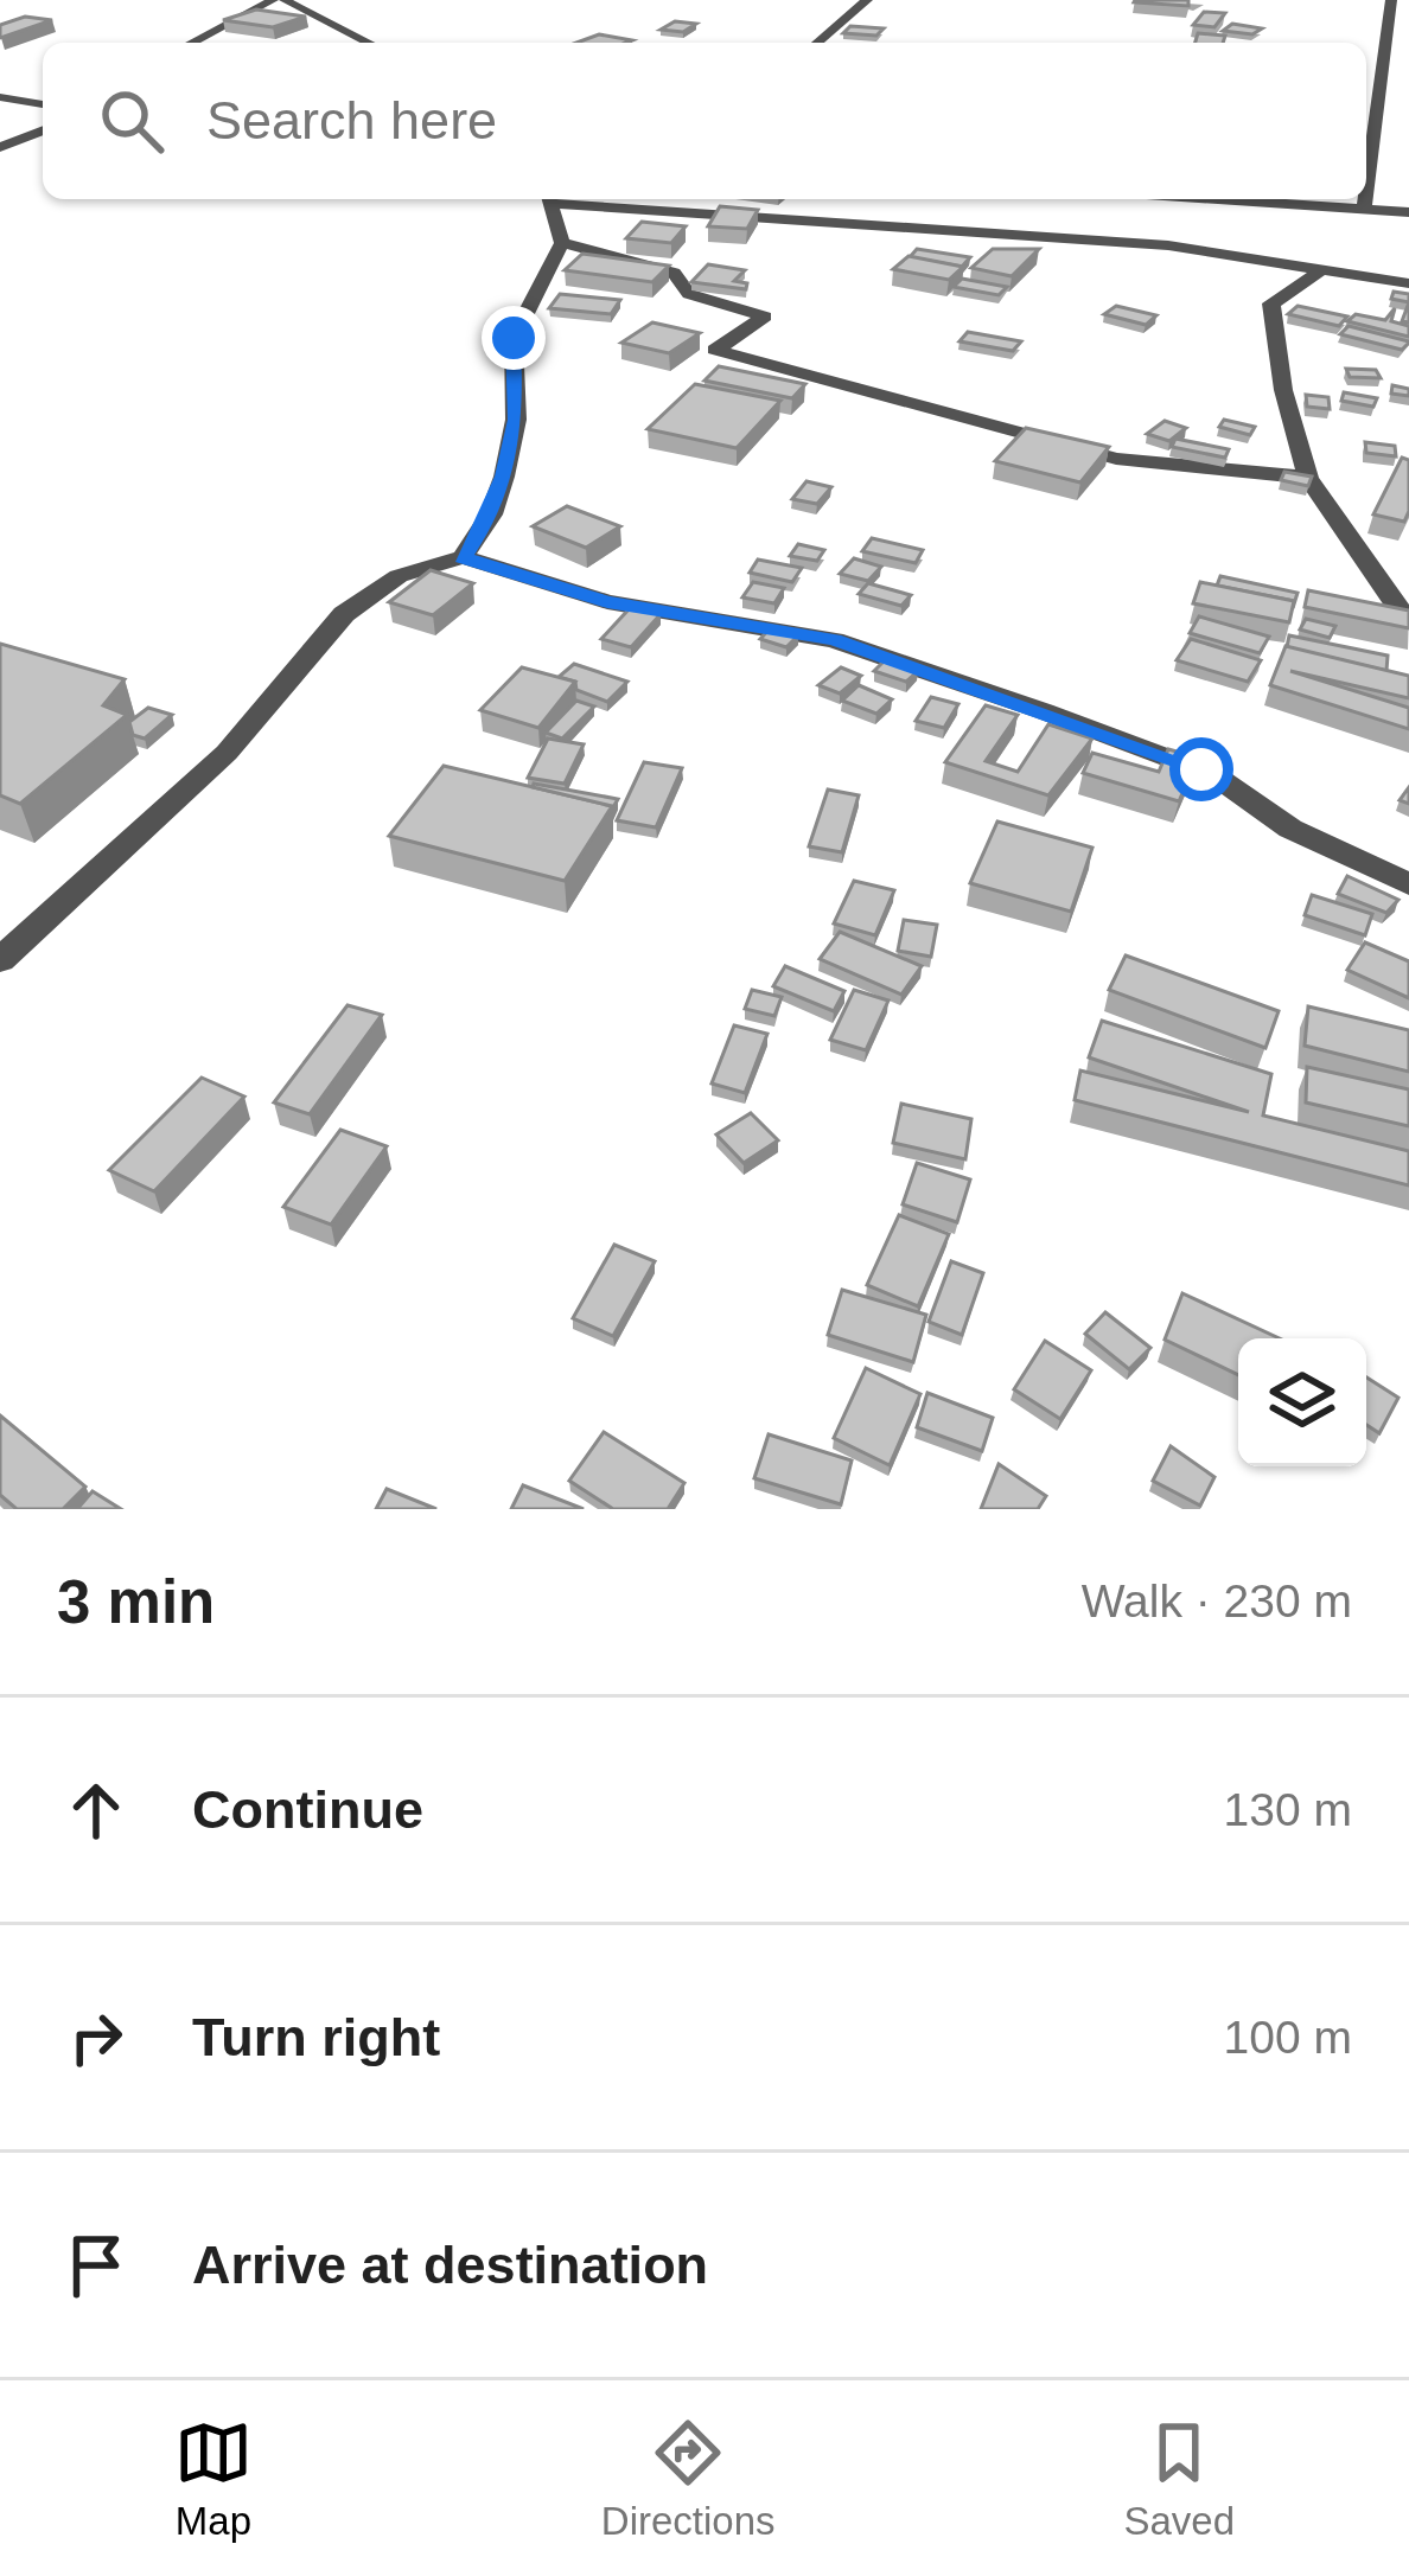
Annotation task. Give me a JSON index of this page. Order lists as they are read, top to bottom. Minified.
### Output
{"page":{"search":"Search here","heading":["3 min","Walk · 230 m"],"list":[["Continue","130 m"],["Turn right","100 m"],"Arrive at destination"],"nav":["Map","Directions","Saved"]}}
